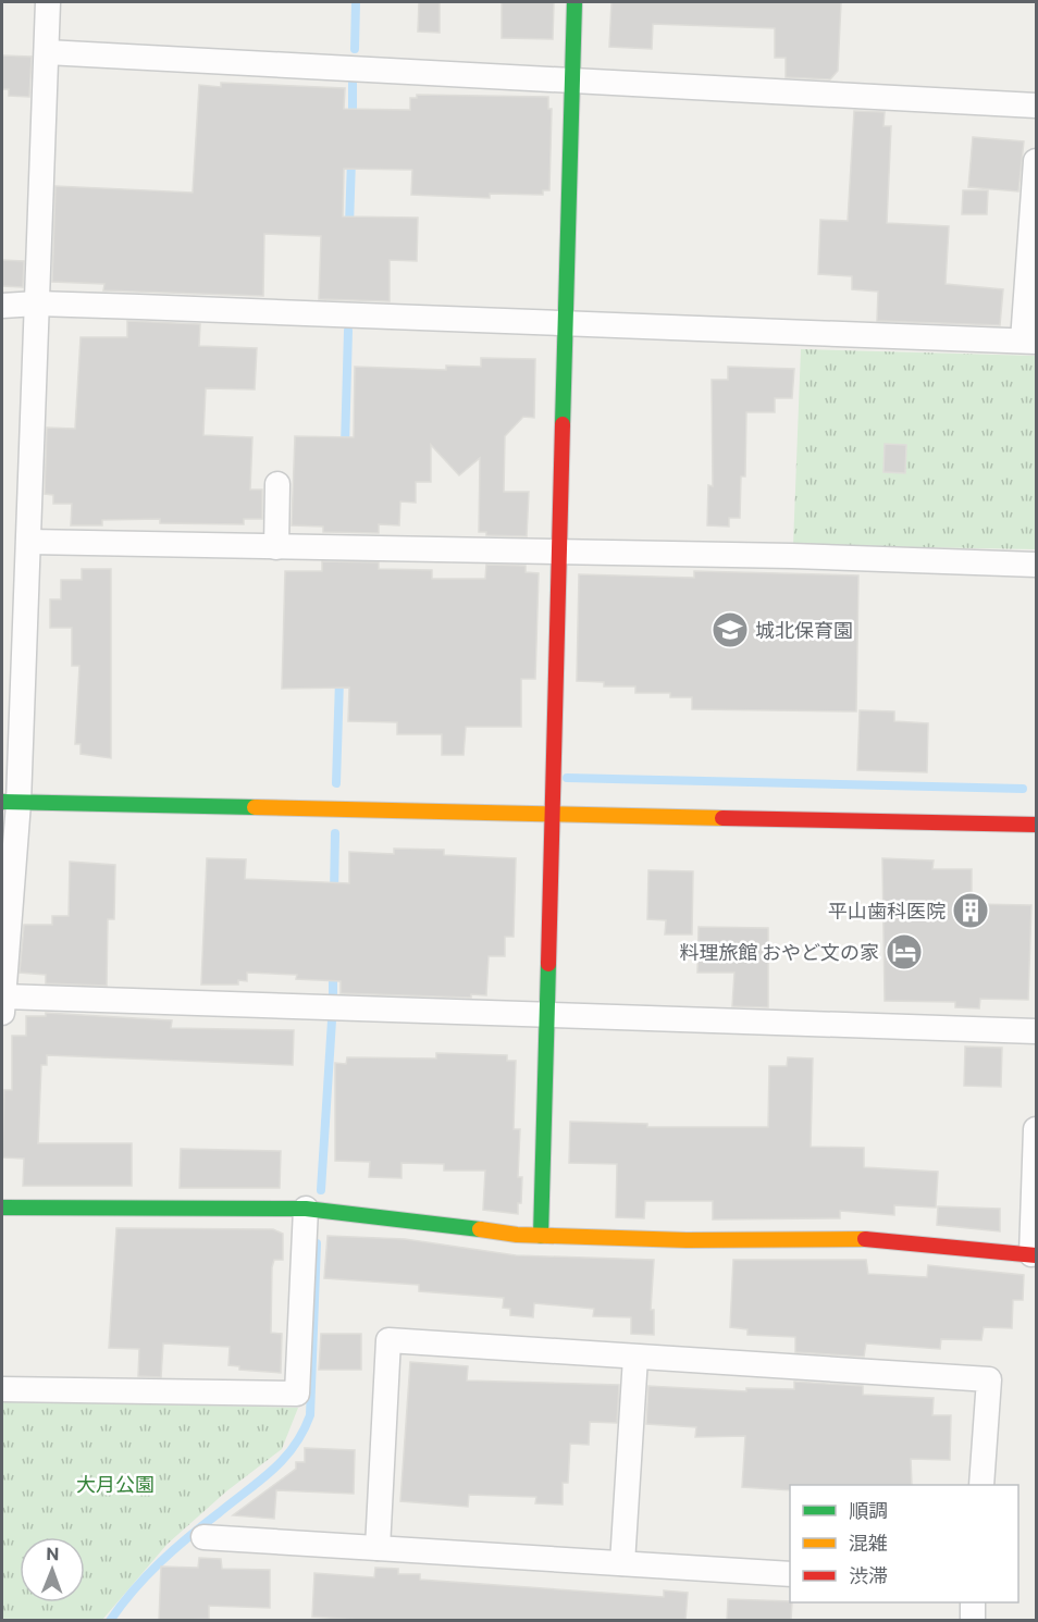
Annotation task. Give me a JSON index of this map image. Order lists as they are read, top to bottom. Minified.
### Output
{"parks":["大月公園"],"places":{"school or university":["城北保育園"],"building":["平山歯科医院"],"hotel":["料理旅館 おやど文の家"]},"legend":["順調","混雑","渋滞"],"north":"top"}
